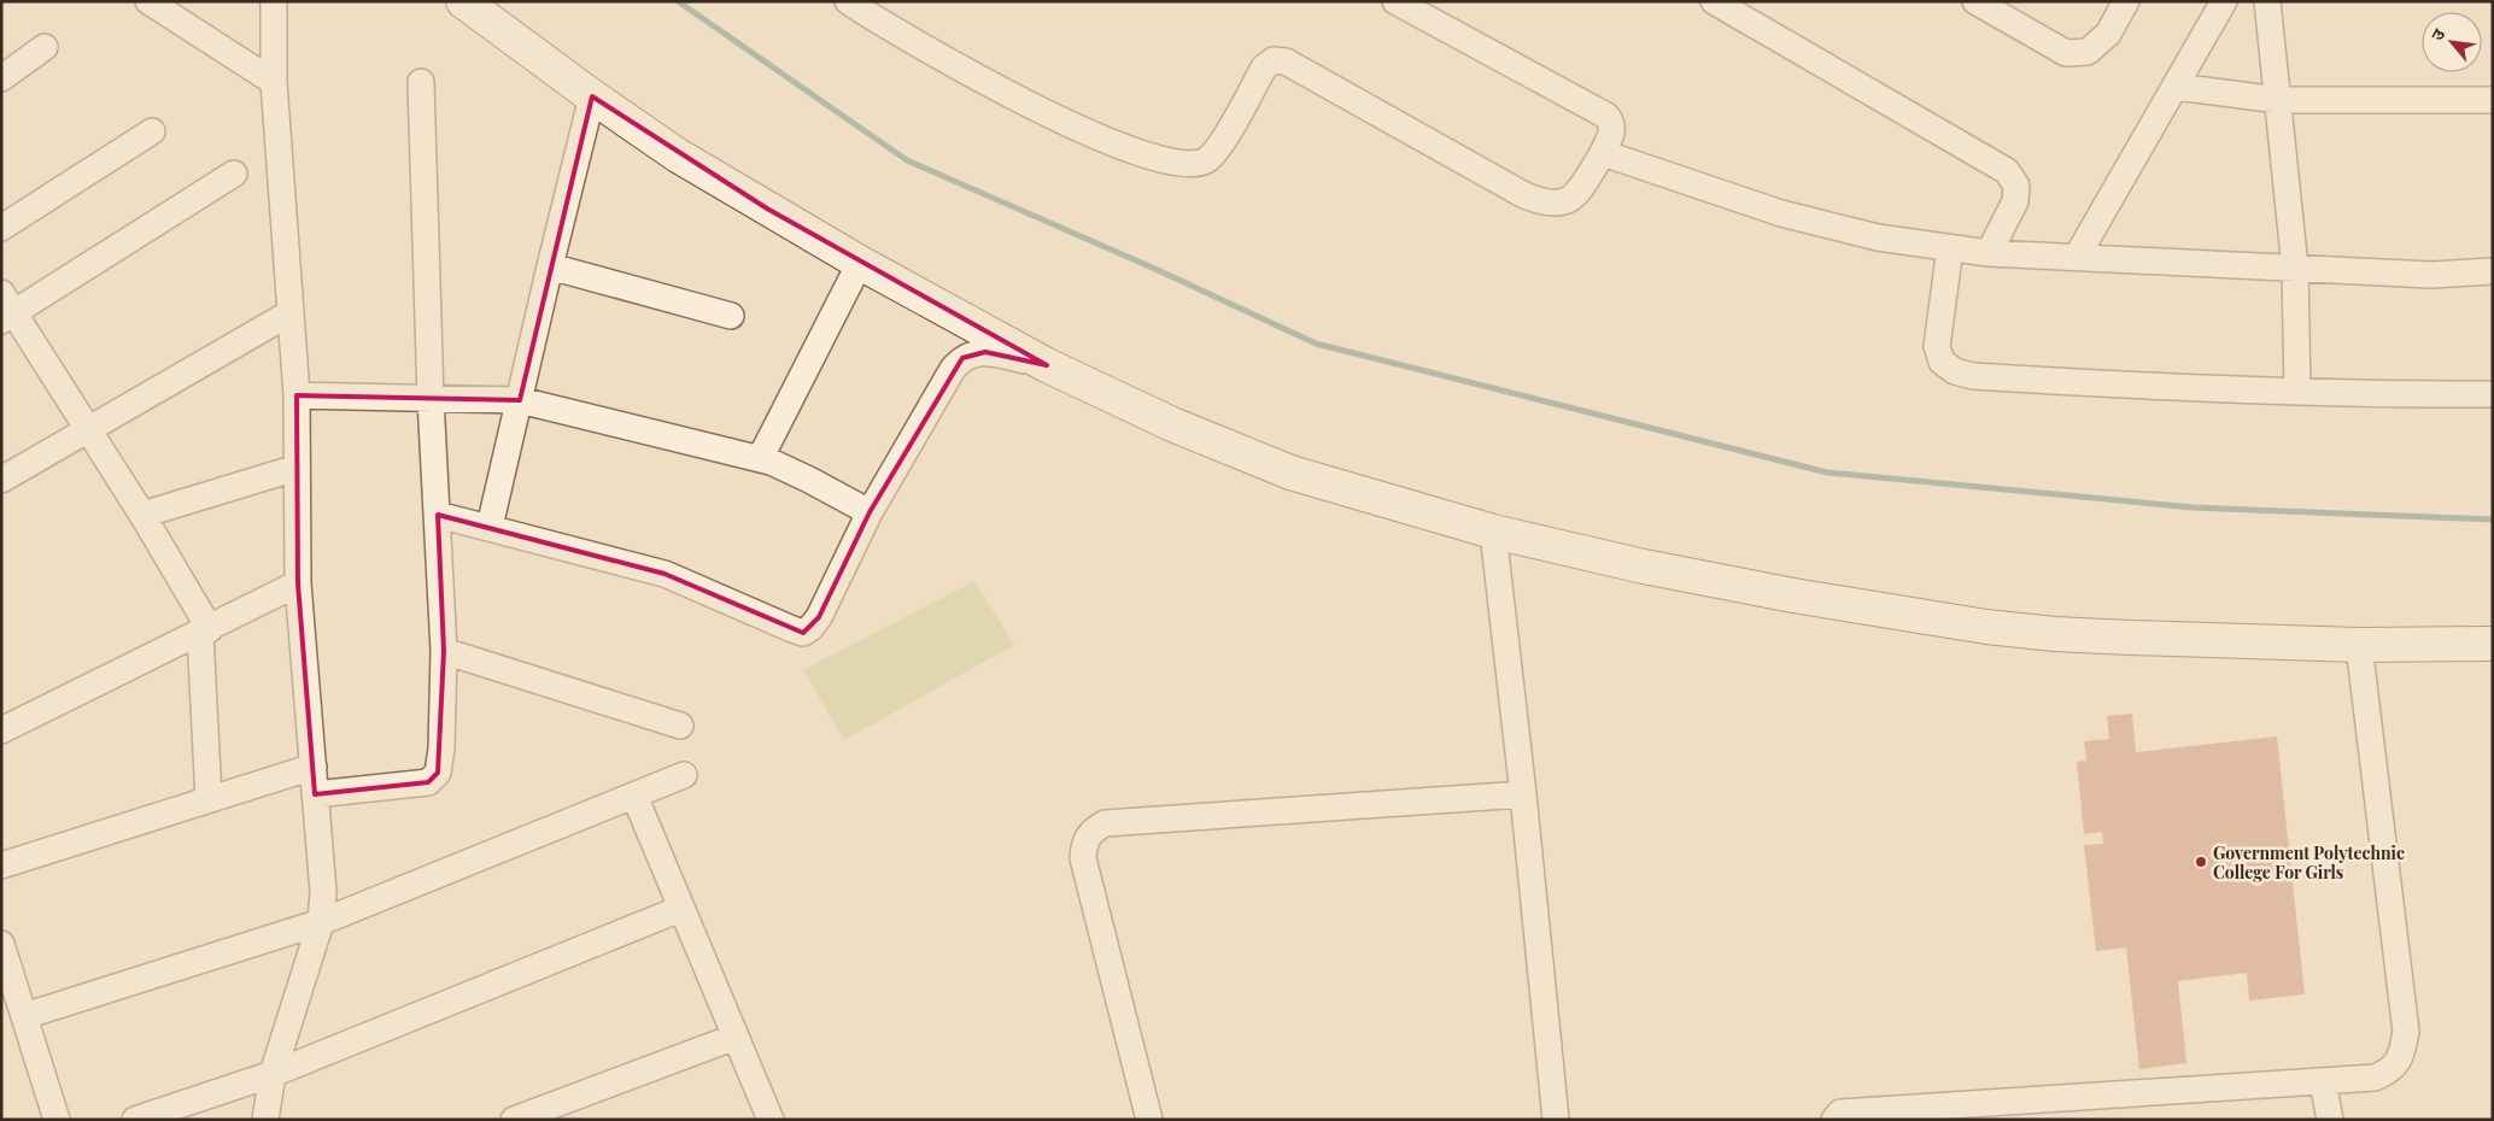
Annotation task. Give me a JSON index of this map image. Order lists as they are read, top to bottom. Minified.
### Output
{"places":["Government Polytechnic College For Girls"],"north":"top left"}
